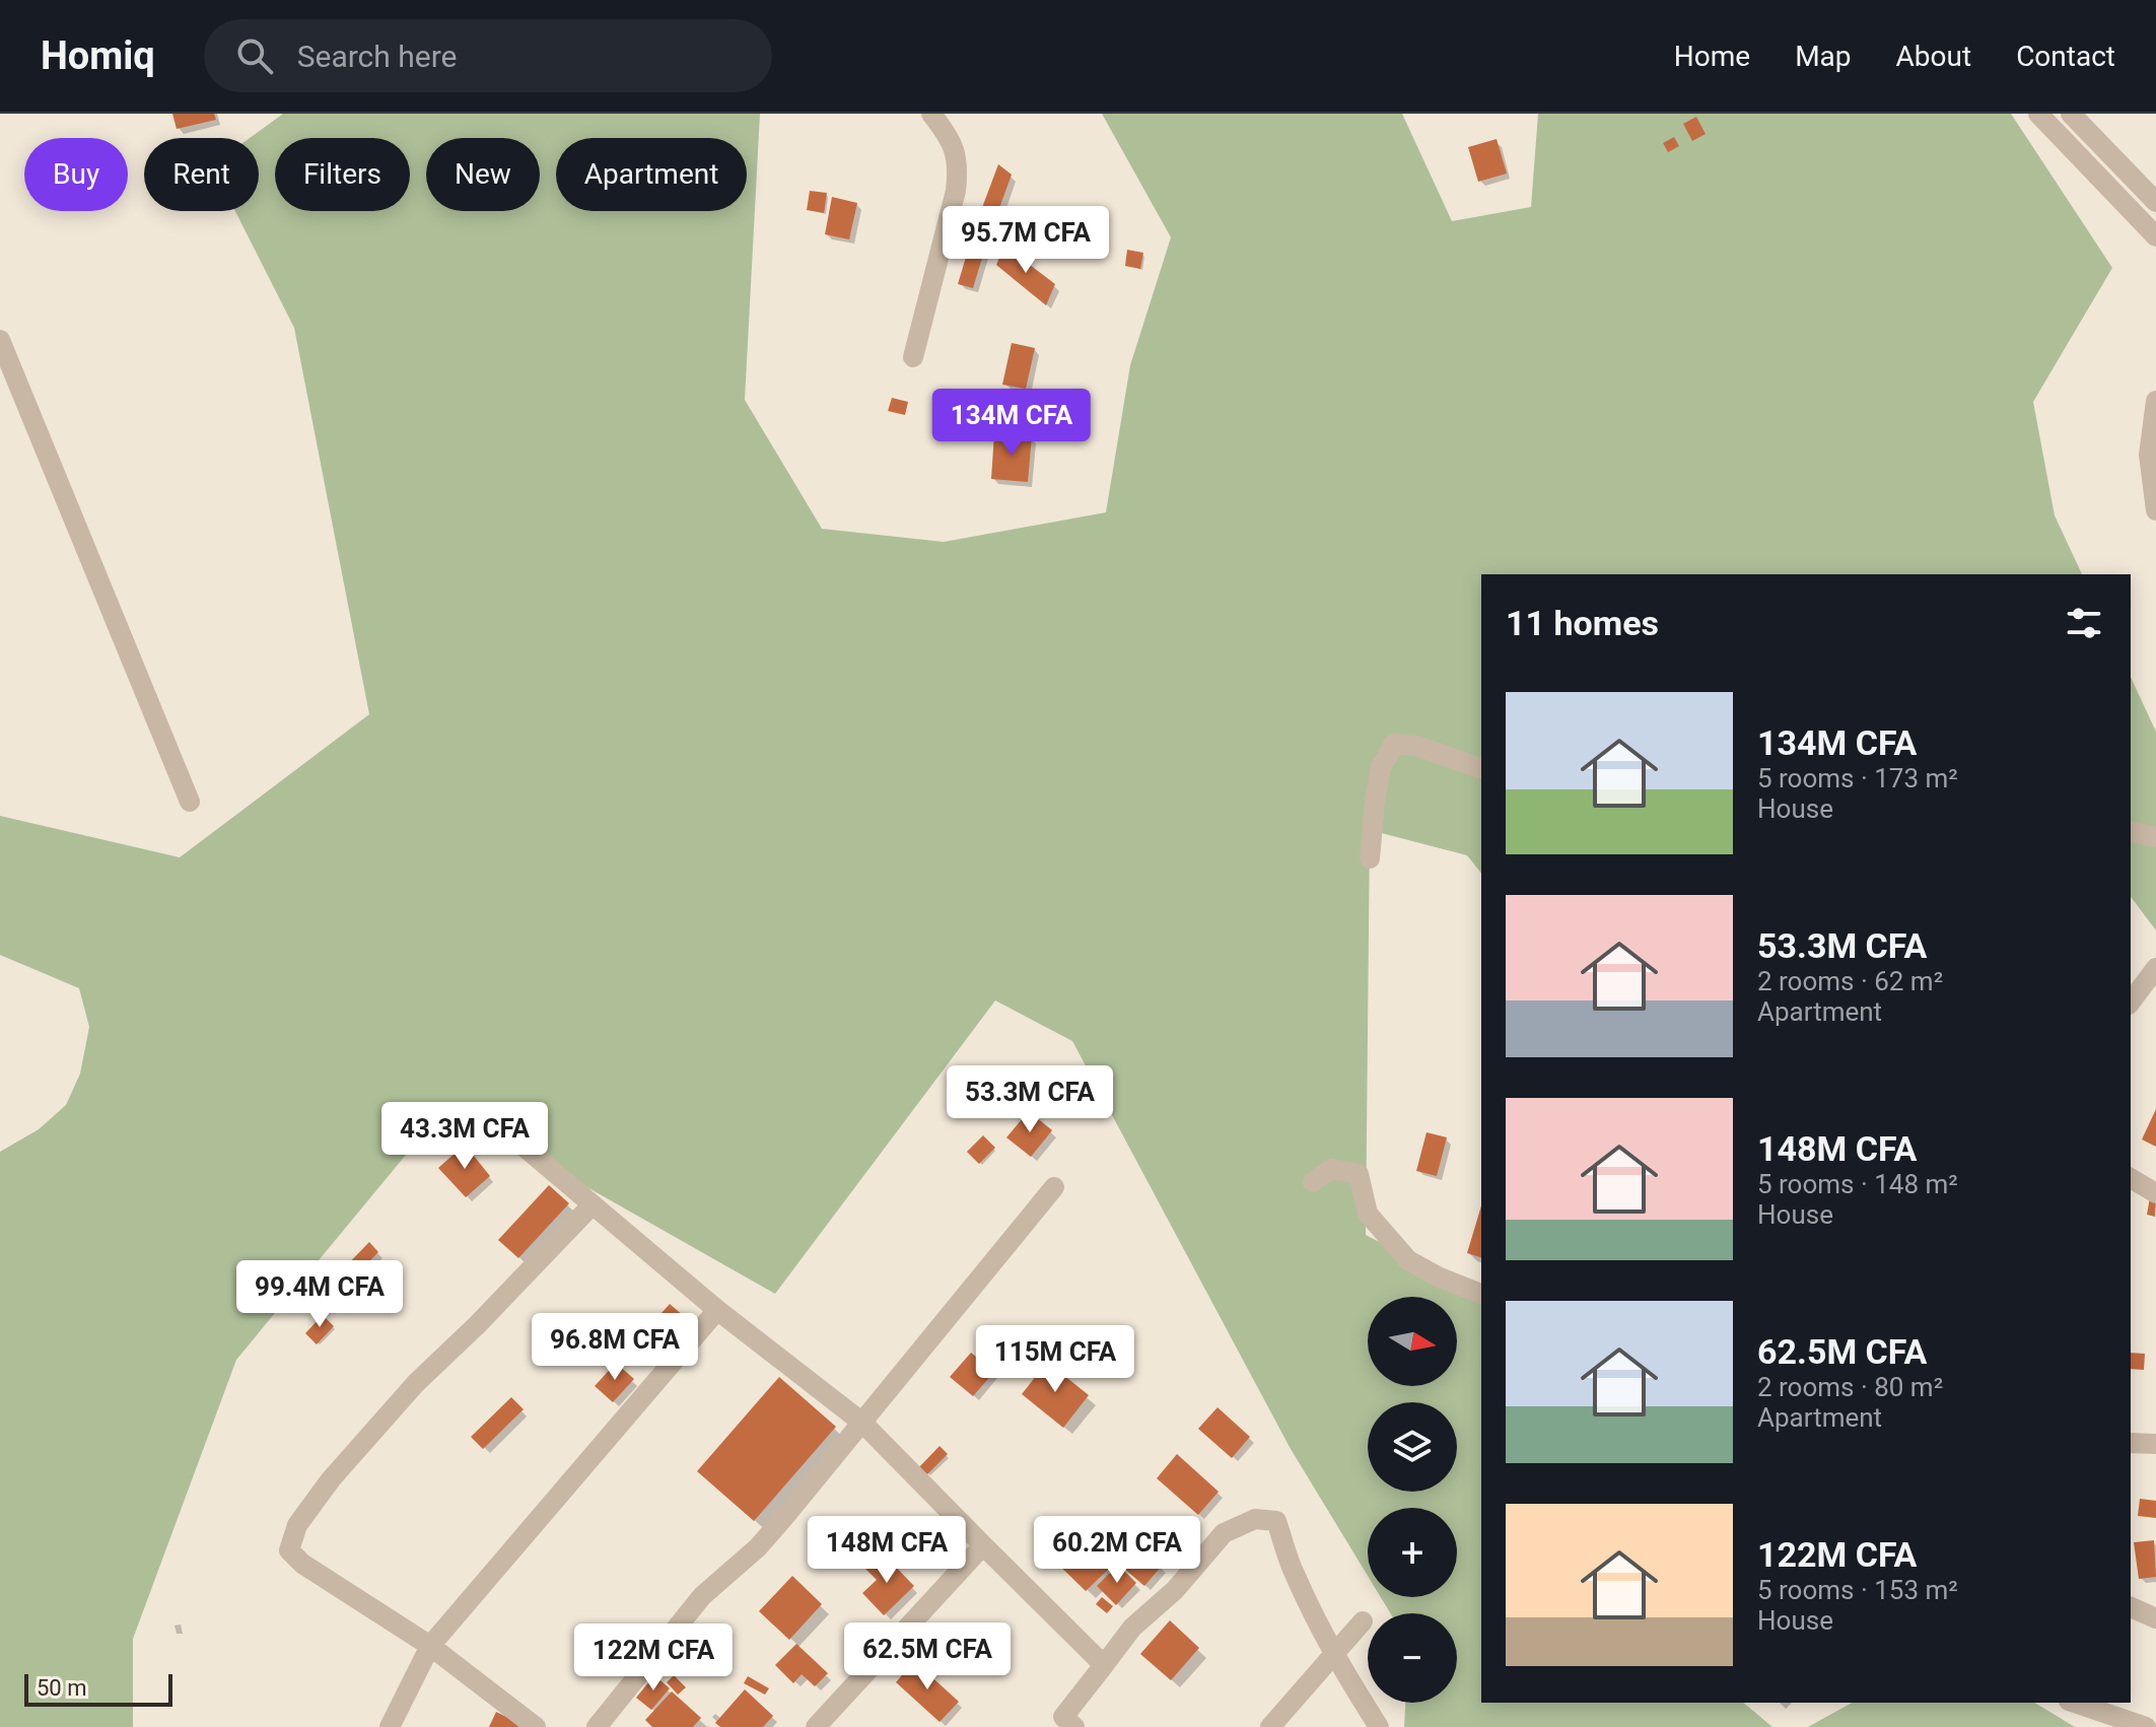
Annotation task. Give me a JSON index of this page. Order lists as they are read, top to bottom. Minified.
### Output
{"scale_bar":"50 m","north":"right","page":{"header":"Homiq","search":"Search here","nav":["Home","Map","About","Contact"],"chip":["Buy","Rent","Filters","New","Apartment"],"price":["95.7M CFA","134M CFA","53.3M CFA","43.3M CFA","99.4M CFA","96.8M CFA","115M CFA","148M CFA","60.2M CFA","62.5M CFA","122M CFA"],"heading":"11 homes","list":[{"name":"134M CFA","note":"5 rooms · 173 m² · House"},{"name":"53.3M CFA","note":"2 rooms · 62 m² · Apartment"},{"name":"148M CFA","note":"5 rooms · 148 m² · House"},{"name":"62.5M CFA","note":"2 rooms · 80 m² · Apartment"},{"name":"122M CFA","note":"5 rooms · 153 m² · House"}],"map_buttons":["+","−"],"scale":"50 m"}}
